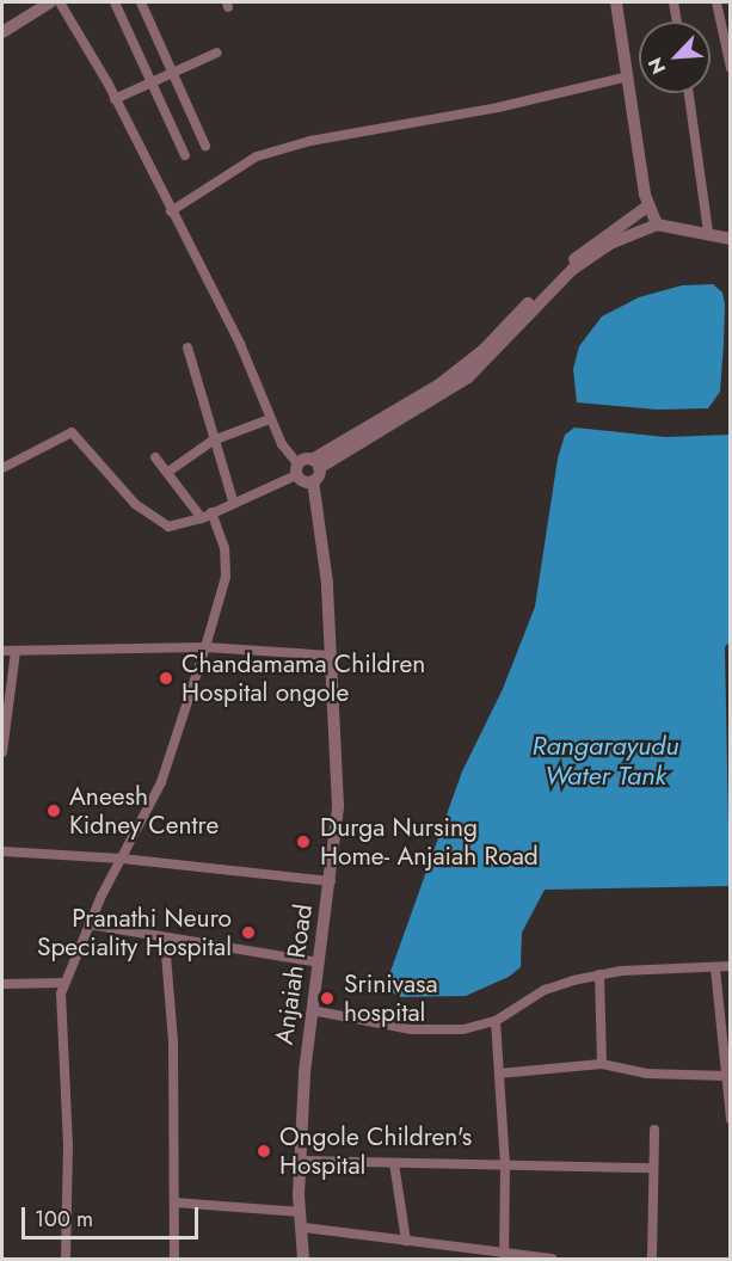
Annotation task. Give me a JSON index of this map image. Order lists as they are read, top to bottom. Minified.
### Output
{"streets":{"street":["Anjaiah Road"]},"water":["Rangarayudu Water Tank"],"places":["Chandamama Children Hospital ongole","Aneesh Kidney Centre","Durga Nursing Home- Anjaiah Road","Pranathi Neuro Speciality Hospital","Srinivasa hospital","Ongole Children's Hospital"],"scale_bar":"100 m","north":"bottom left"}
